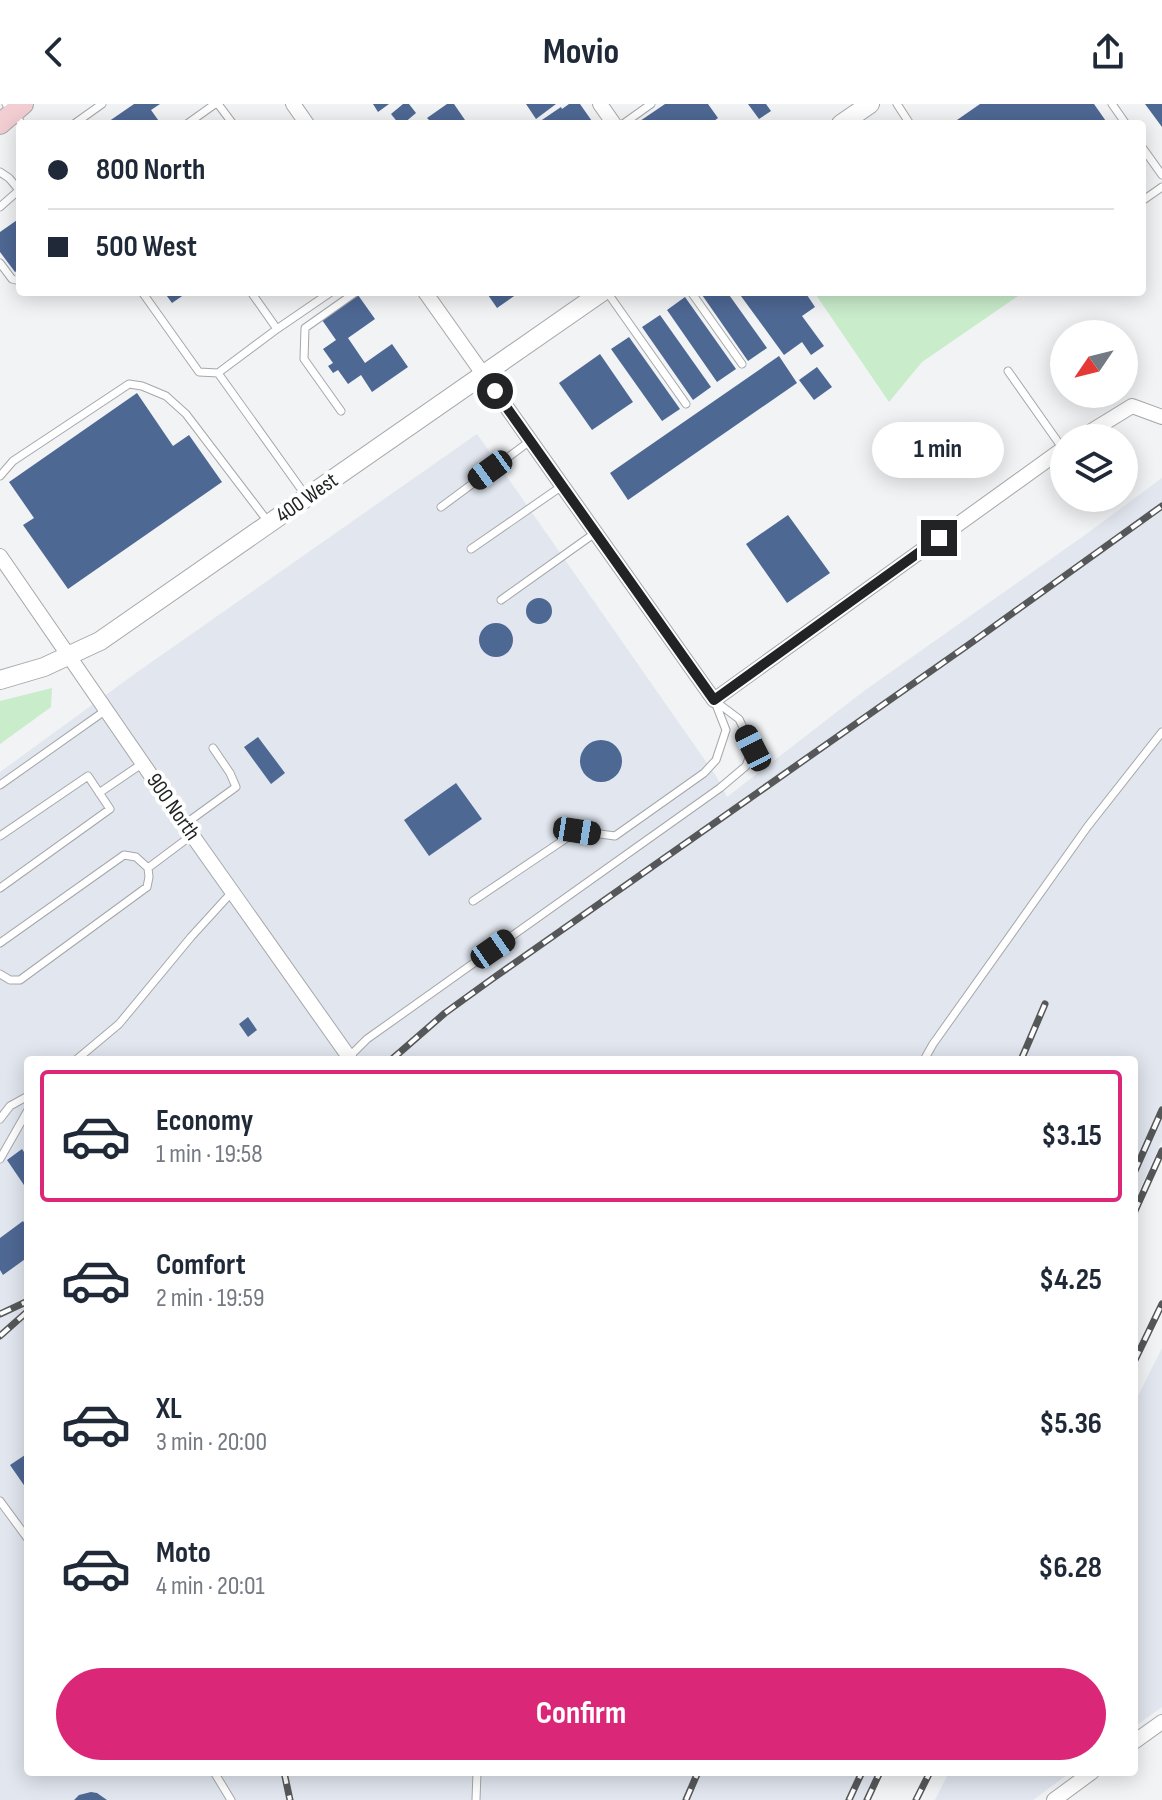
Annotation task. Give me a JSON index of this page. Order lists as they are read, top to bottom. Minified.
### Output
{"streets":{"street":["400 West","900 North"]},"crossings":[["400 West","900 North"]],"north":"bottom left","page":{"header":"Movio","banner":["800 North","500 West"],"bubble":"1 min","list":[{"name":"Economy","note":"1 min · 19:58","value":"$3.15"},{"name":"Comfort","note":"2 min · 19:59","value":"$4.25"},{"name":"XL","note":"3 min · 20:00","value":"$5.36"},{"name":"Moto","note":"4 min · 20:01","value":"$6.28"}],"buttons":"Confirm"}}
